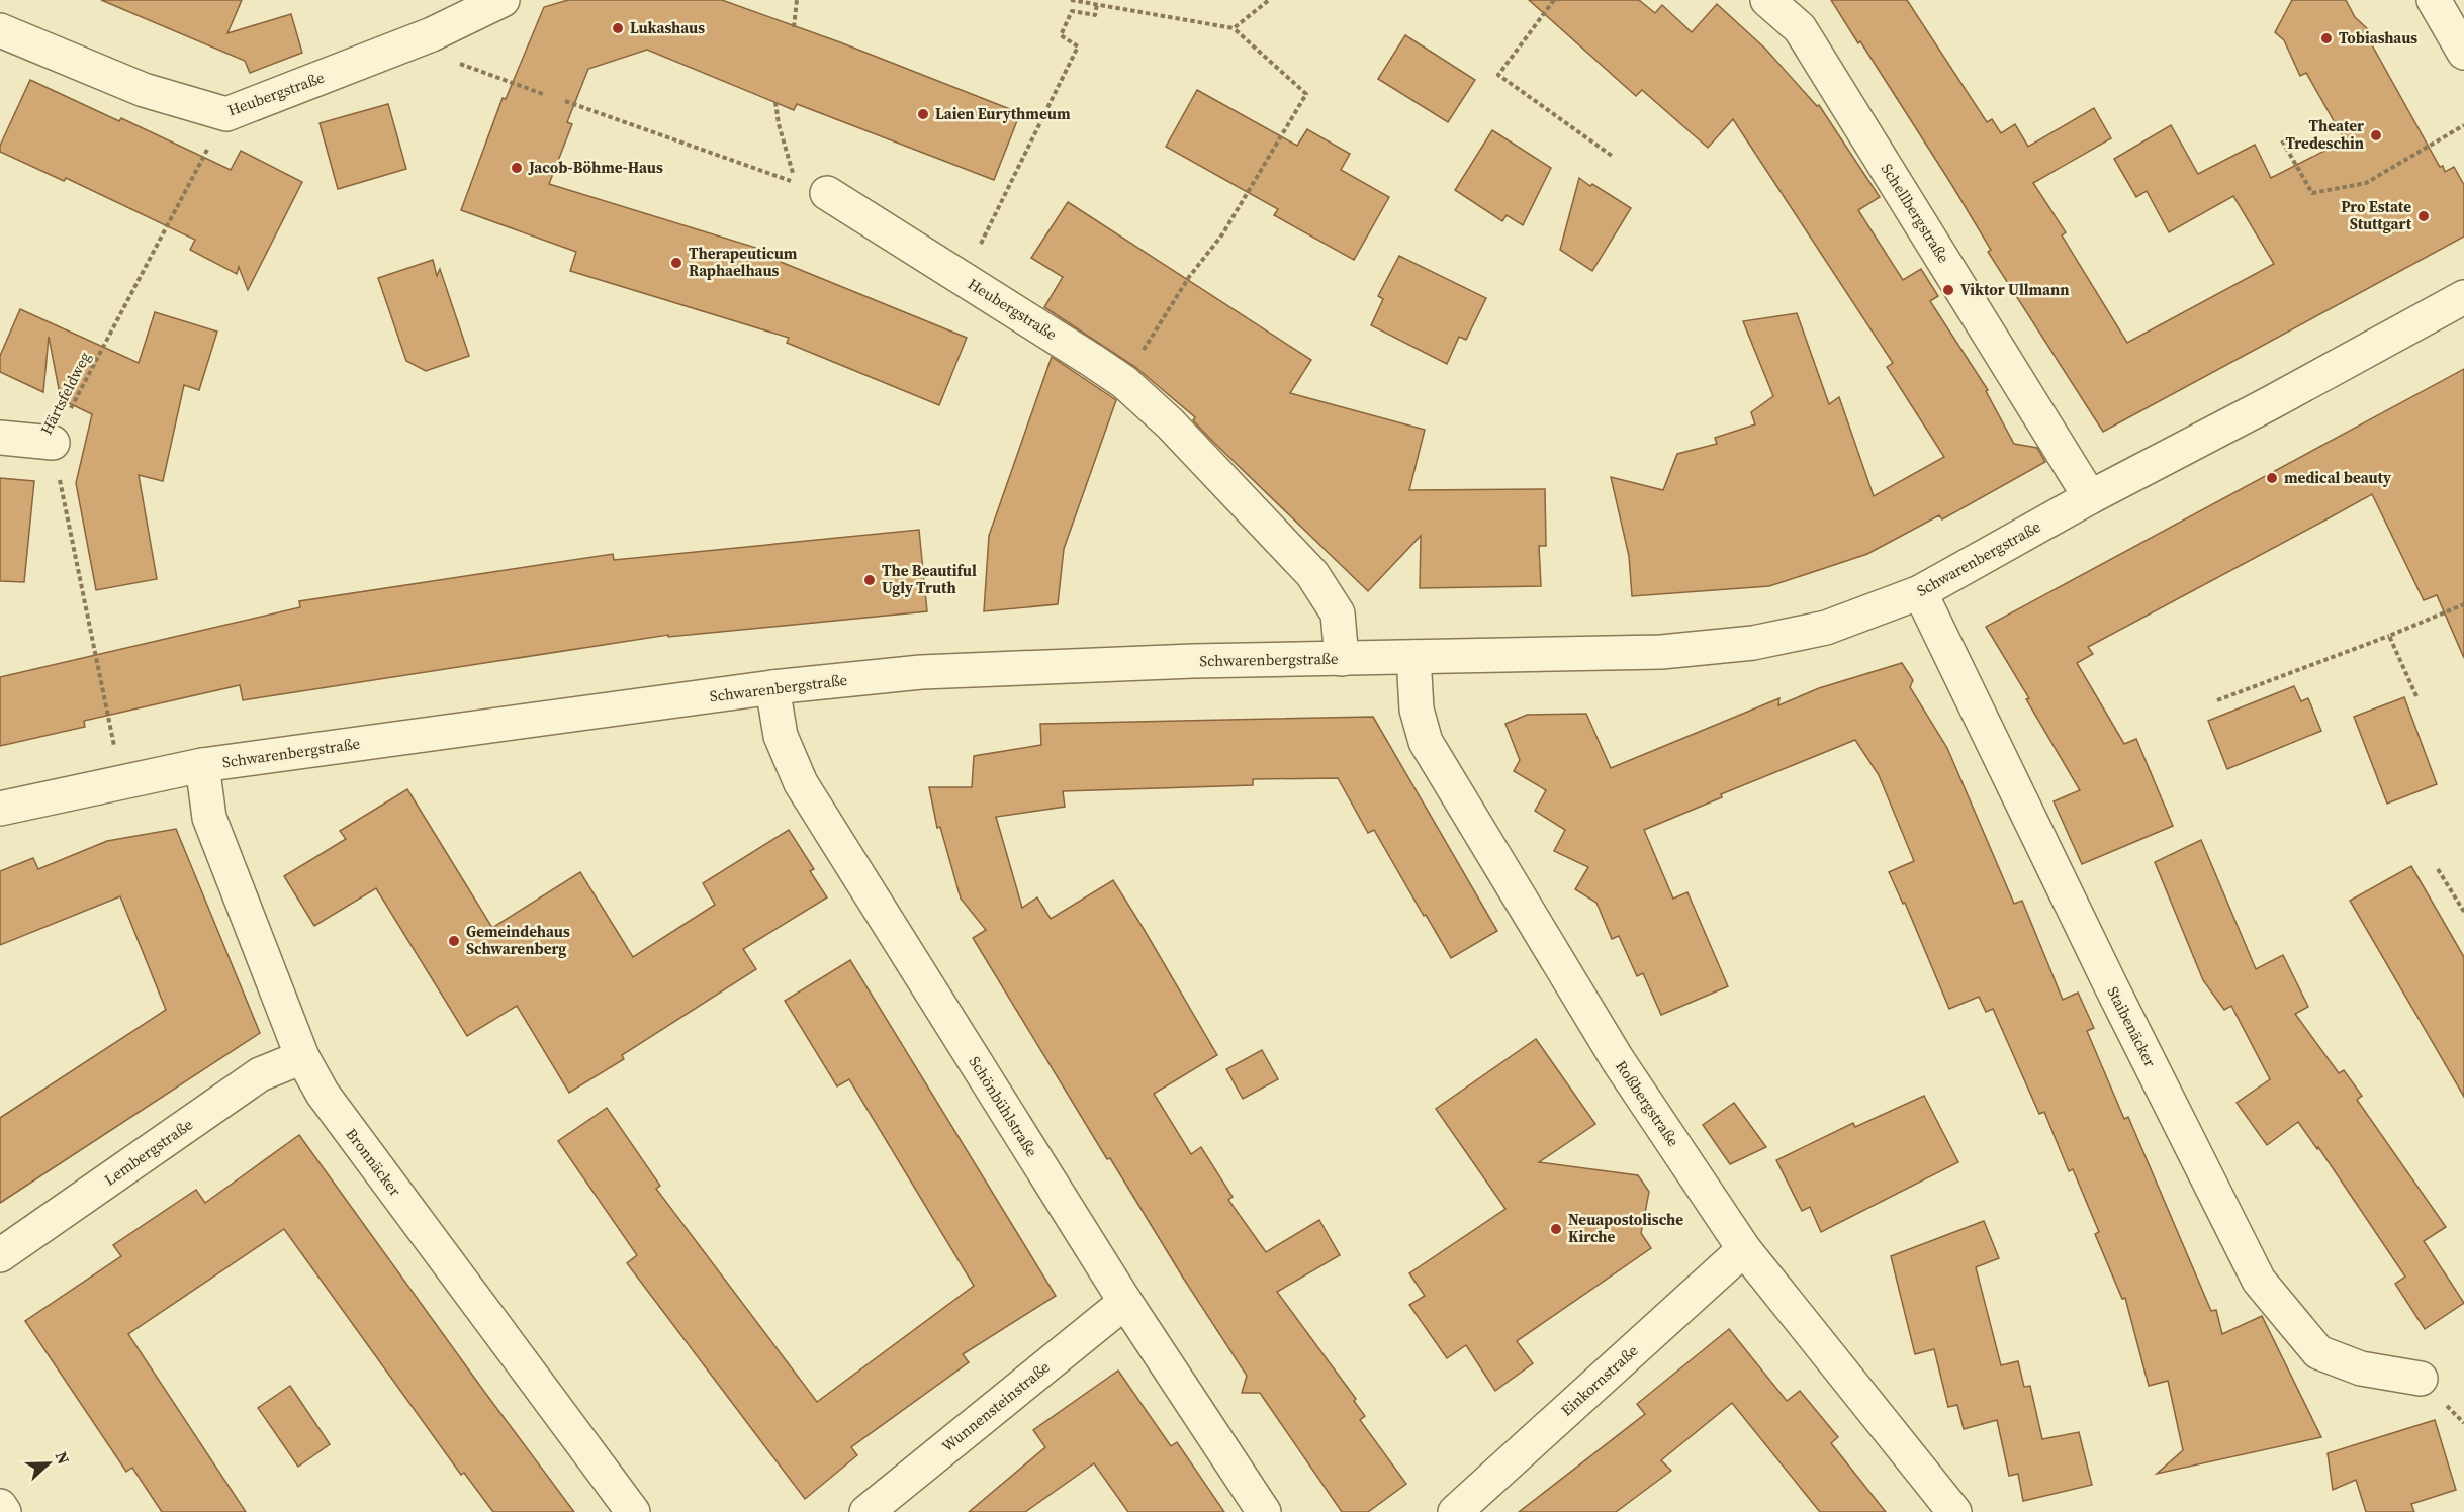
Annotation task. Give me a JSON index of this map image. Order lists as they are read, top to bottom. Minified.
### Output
{"streets":{"street":["Heubergstraße","Schellbergstraße","Schwarenbergstraße","Staibenäcker","Roßbergstraße","Schönbühlstraße","Lembergstraße","Bronnäcker","Einkornstraße","Wunnensteinstraße"],"path":["Härtsfeldweg"]},"crossings":[["Heubergstraße","Härtsfeldweg"],["Heubergstraße","Schwarenbergstraße"],["Schellbergstraße","Schwarenbergstraße"],["Härtsfeldweg","Schwarenbergstraße"],["Schwarenbergstraße","Staibenäcker"],["Schwarenbergstraße","Roßbergstraße"],["Schwarenbergstraße","Schönbühlstraße"],["Schwarenbergstraße","Bronnäcker"],["Roßbergstraße","Einkornstraße"],["Schönbühlstraße","Wunnensteinstraße"],["Lembergstraße","Bronnäcker"]],"places":["Lukashaus","Tobiashaus","Laien Eurythmeum","Theater Tredeschin","Jacob-Böhme-Haus","Pro Estate Stuttgart","Therapeuticum Raphaelhaus","Viktor Ullmann","medical beauty","The Beautiful Ugly Truth","Gemeindehaus Schwarenberg","Neuapostolische Kirche"],"north":"right"}
